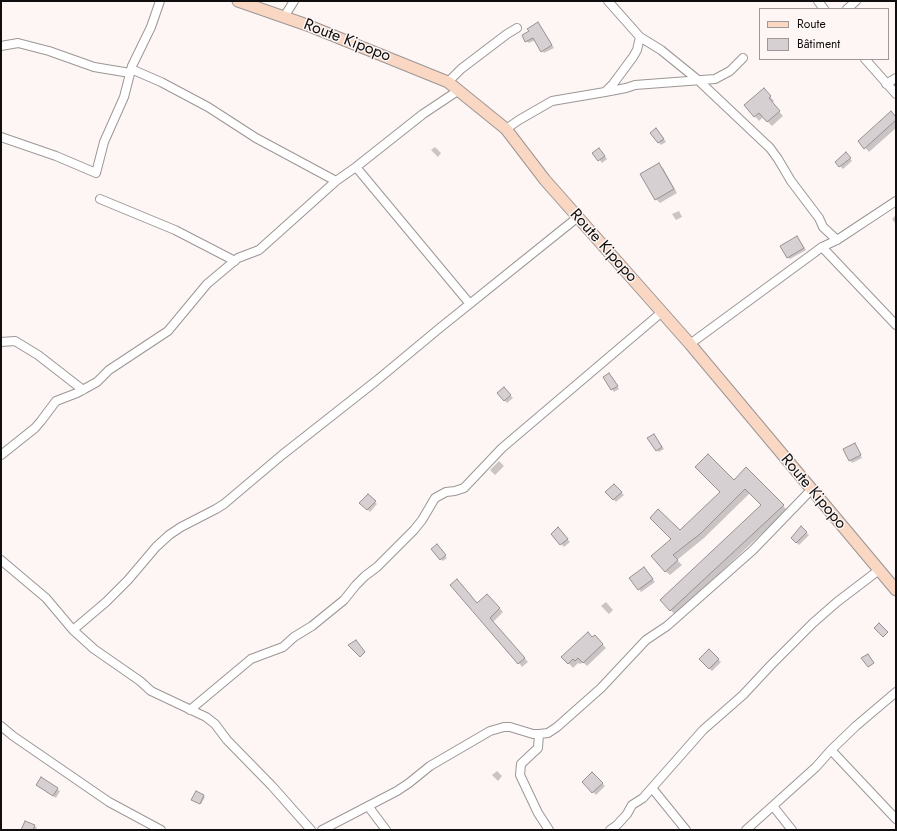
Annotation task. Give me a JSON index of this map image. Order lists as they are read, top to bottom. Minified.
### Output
{"streets":{"main road":["Route Kipopo"]},"legend":["Route","Bâtiment"]}
